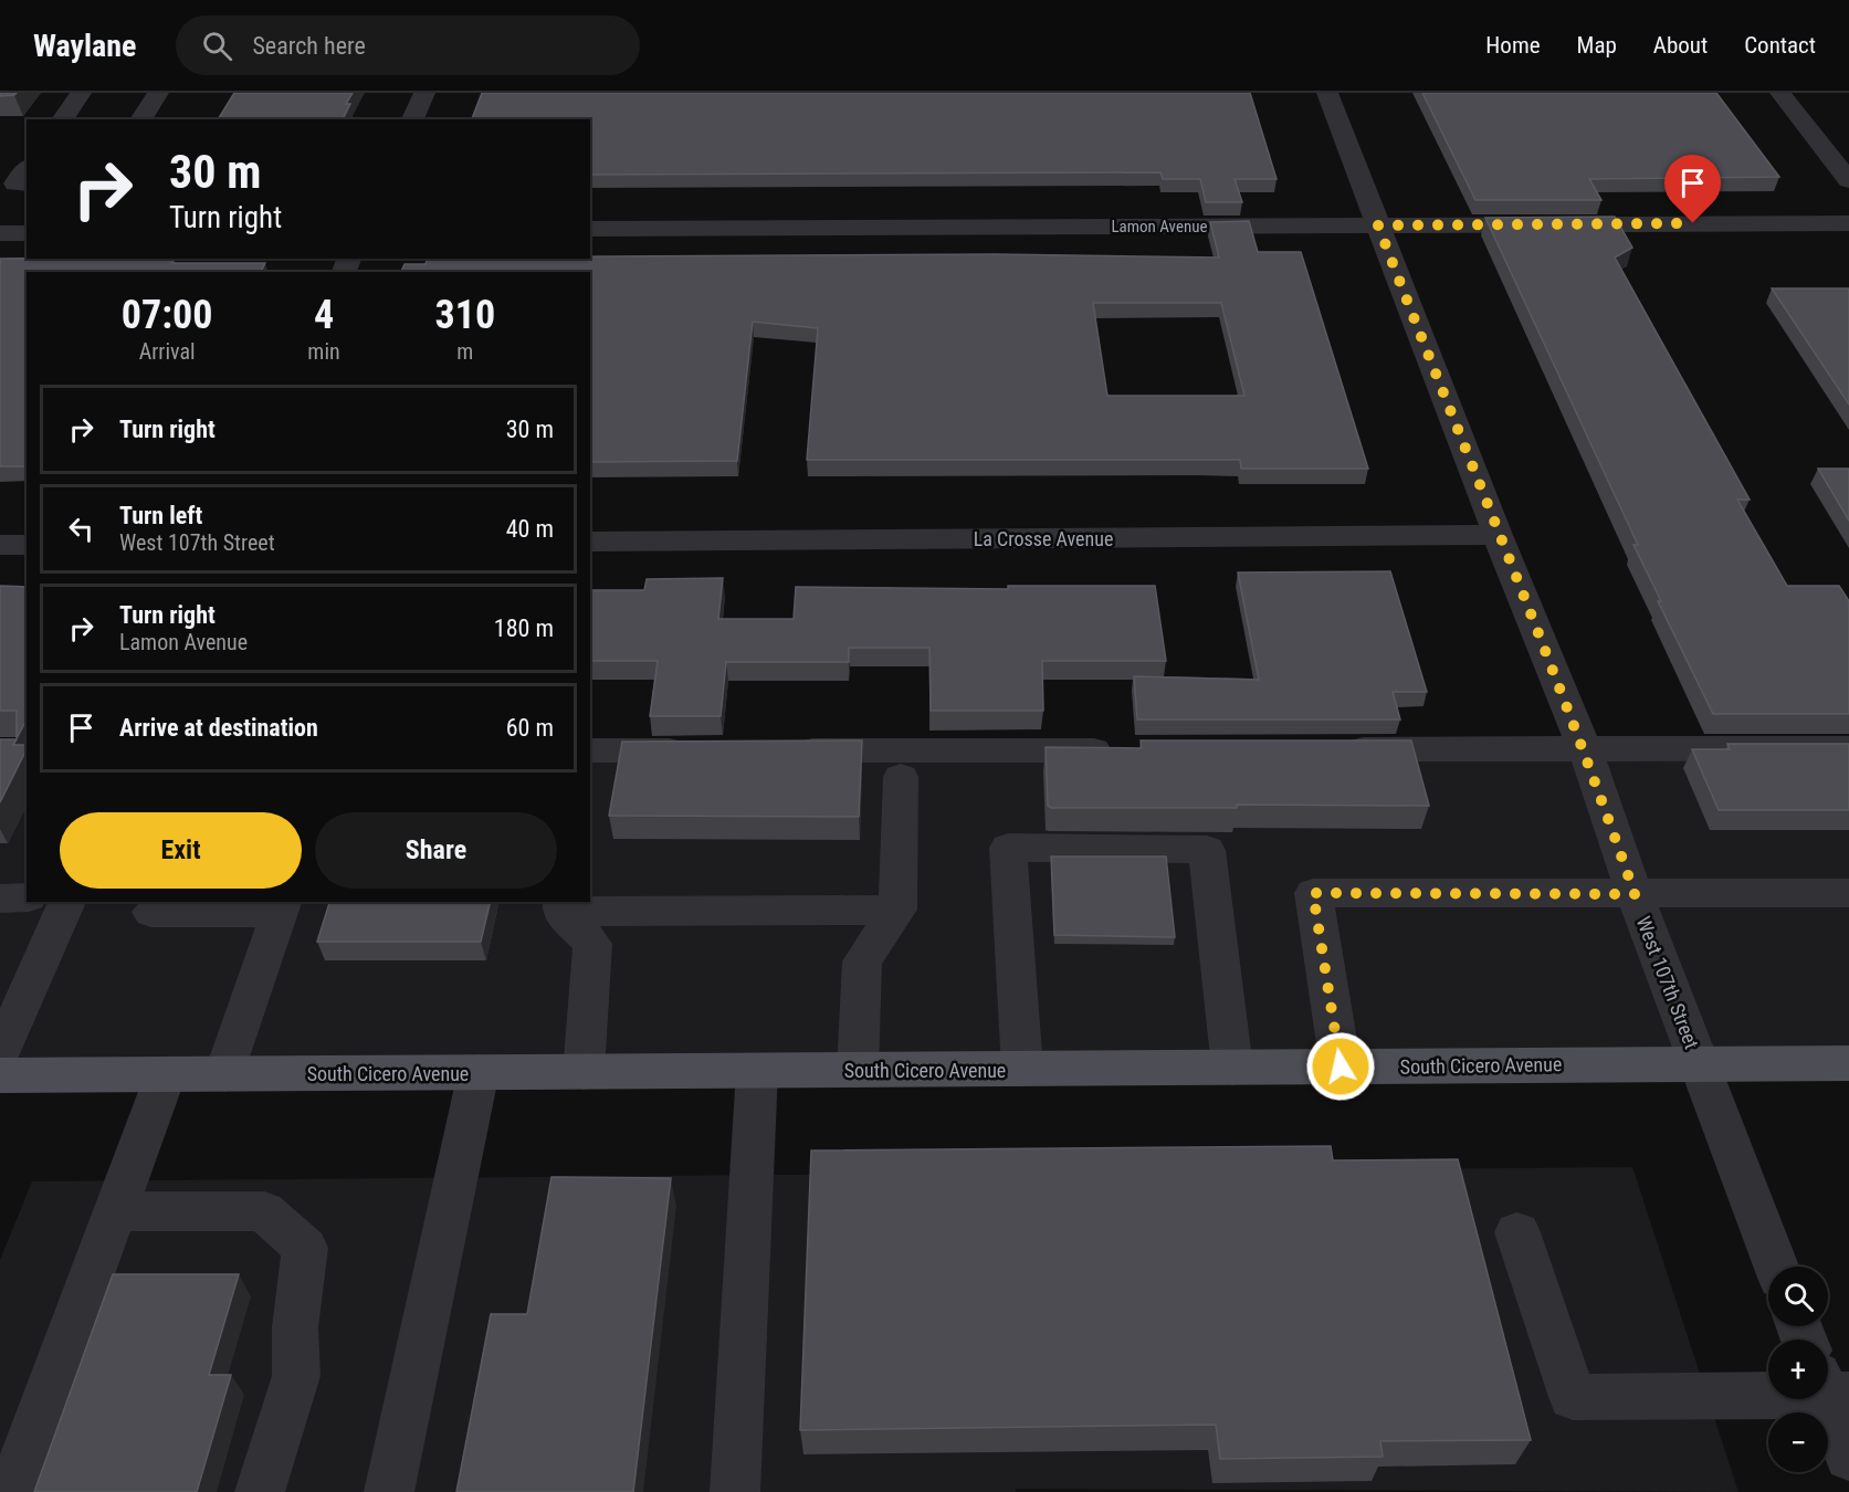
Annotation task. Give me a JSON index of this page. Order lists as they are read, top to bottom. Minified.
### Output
{"streets":{"main road":["South Cicero Avenue"],"street":["Lamon Avenue","La Crosse Avenue","West 107th Street"]},"crossings":[["Lamon Avenue","West 107th Street"],["La Crosse Avenue","West 107th Street"],["West 107th Street","South Cicero Avenue"]],"page":{"header":"Waylane","search":"Search here","nav":["Home","Map","About","Contact"],"turn":["30 m","Turn right"],"eta":["07:00","Arrival","4","min","310","m"],"list":[{"name":"Turn right","value":"30 m"},{"name":"Turn left","note":"West 107th Street","value":"40 m"},{"name":"Turn right","note":"Lamon Avenue","value":"180 m"},{"name":"Arrive at destination","value":"60 m"}],"buttons":["Exit","Share"],"map_buttons":["+","−"]}}
